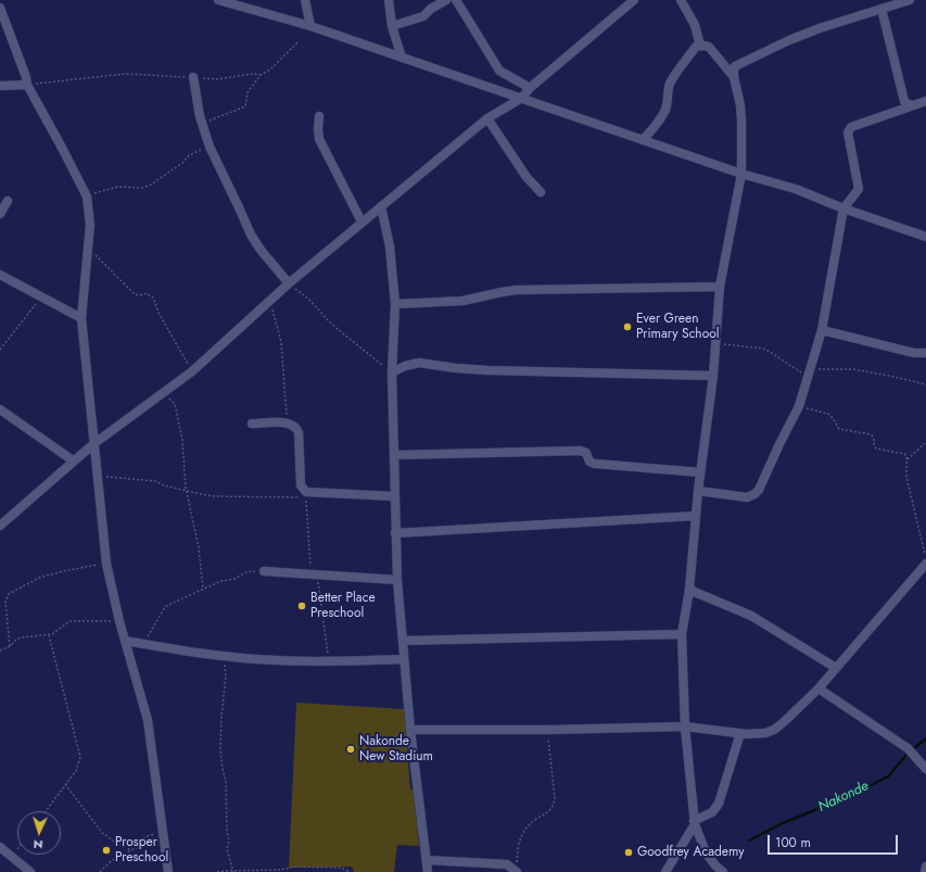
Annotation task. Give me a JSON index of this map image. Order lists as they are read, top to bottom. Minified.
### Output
{"water":["Nakonde"],"places":["Ever Green Primary School","Better Place Preschool","Nakonde New Stadium","Prosper Preschool","Goodfrey Academy"],"scale_bar":"100 m","north":"bottom"}
